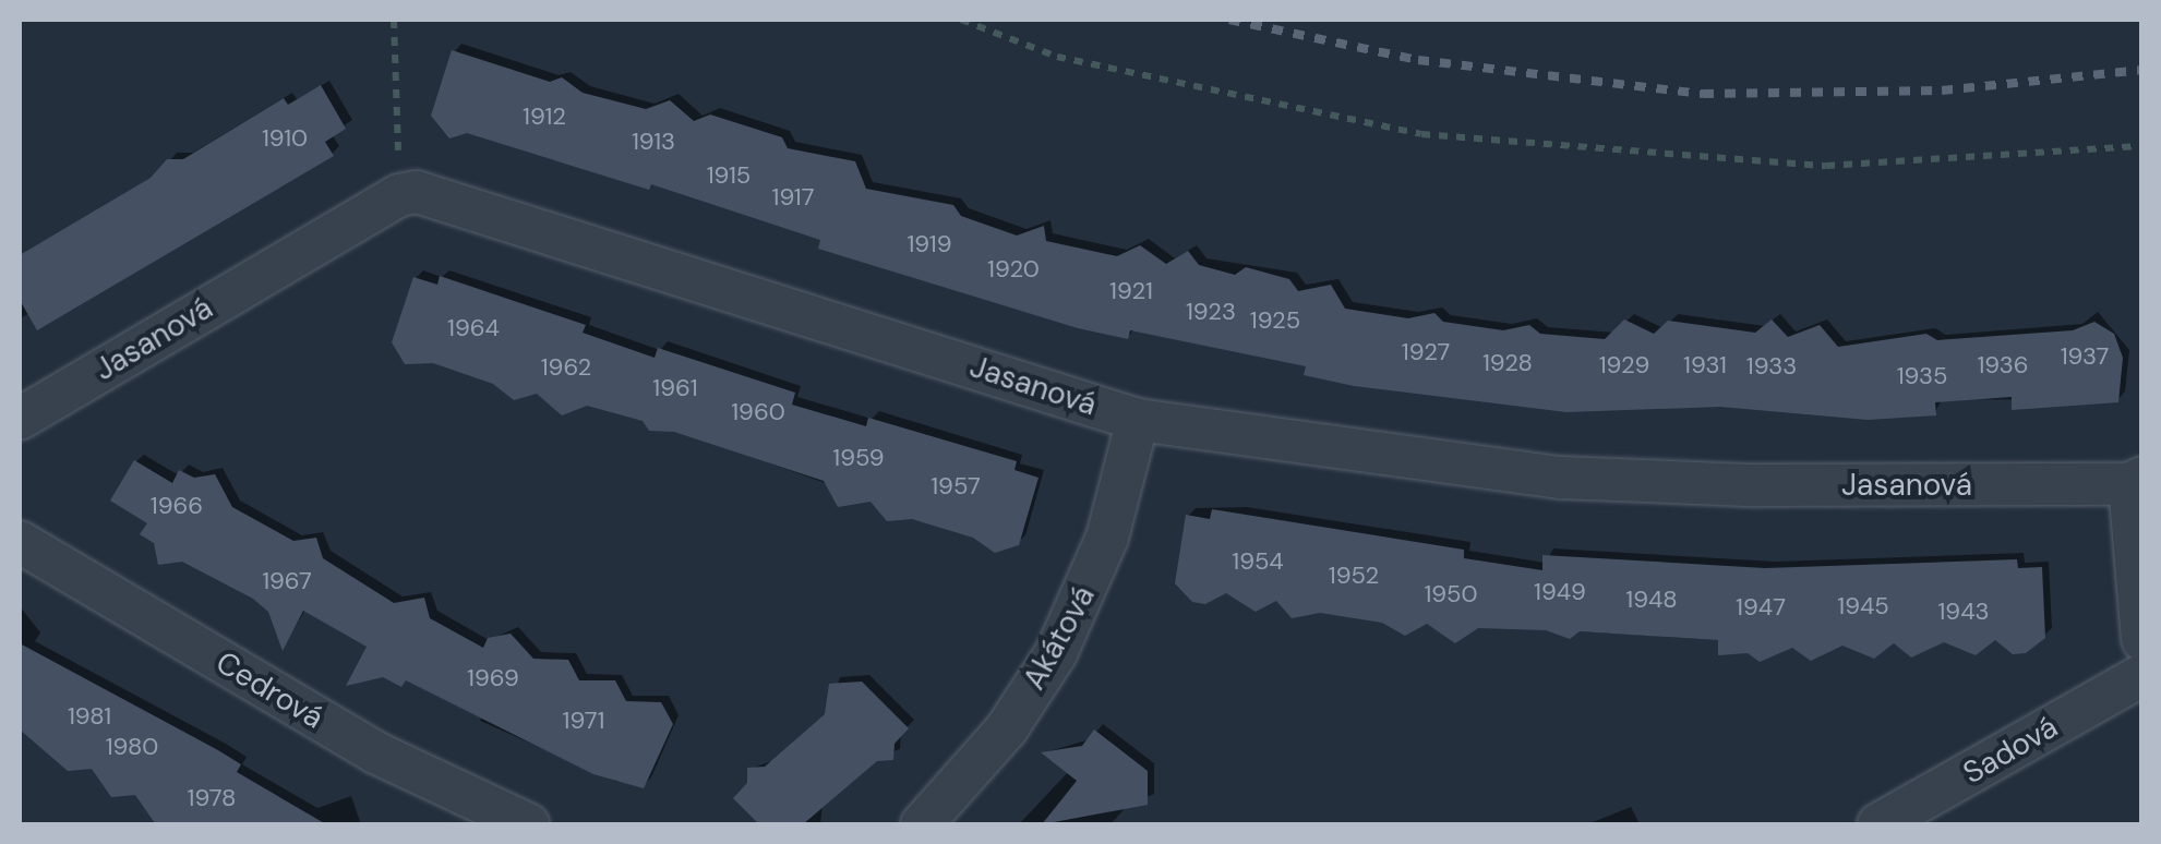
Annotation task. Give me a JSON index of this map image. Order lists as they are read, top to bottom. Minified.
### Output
{"streets":{"street":["Jasanová","Akátová","Cedrová","Sadová"]},"crossings":[["Jasanová","Akátová"]],"house_numbers":["1912","1910","1913","1915","1917","1919","1920","1921","1923","1925","1964","1927","1937","1928","1929","1931","1936","1933","1962","1935","1961","1960","1959","1957","1966","1954","1952","1967","1949","1950","1948","1945","1947","1943","1969","1981","1971","1980","1978"]}
